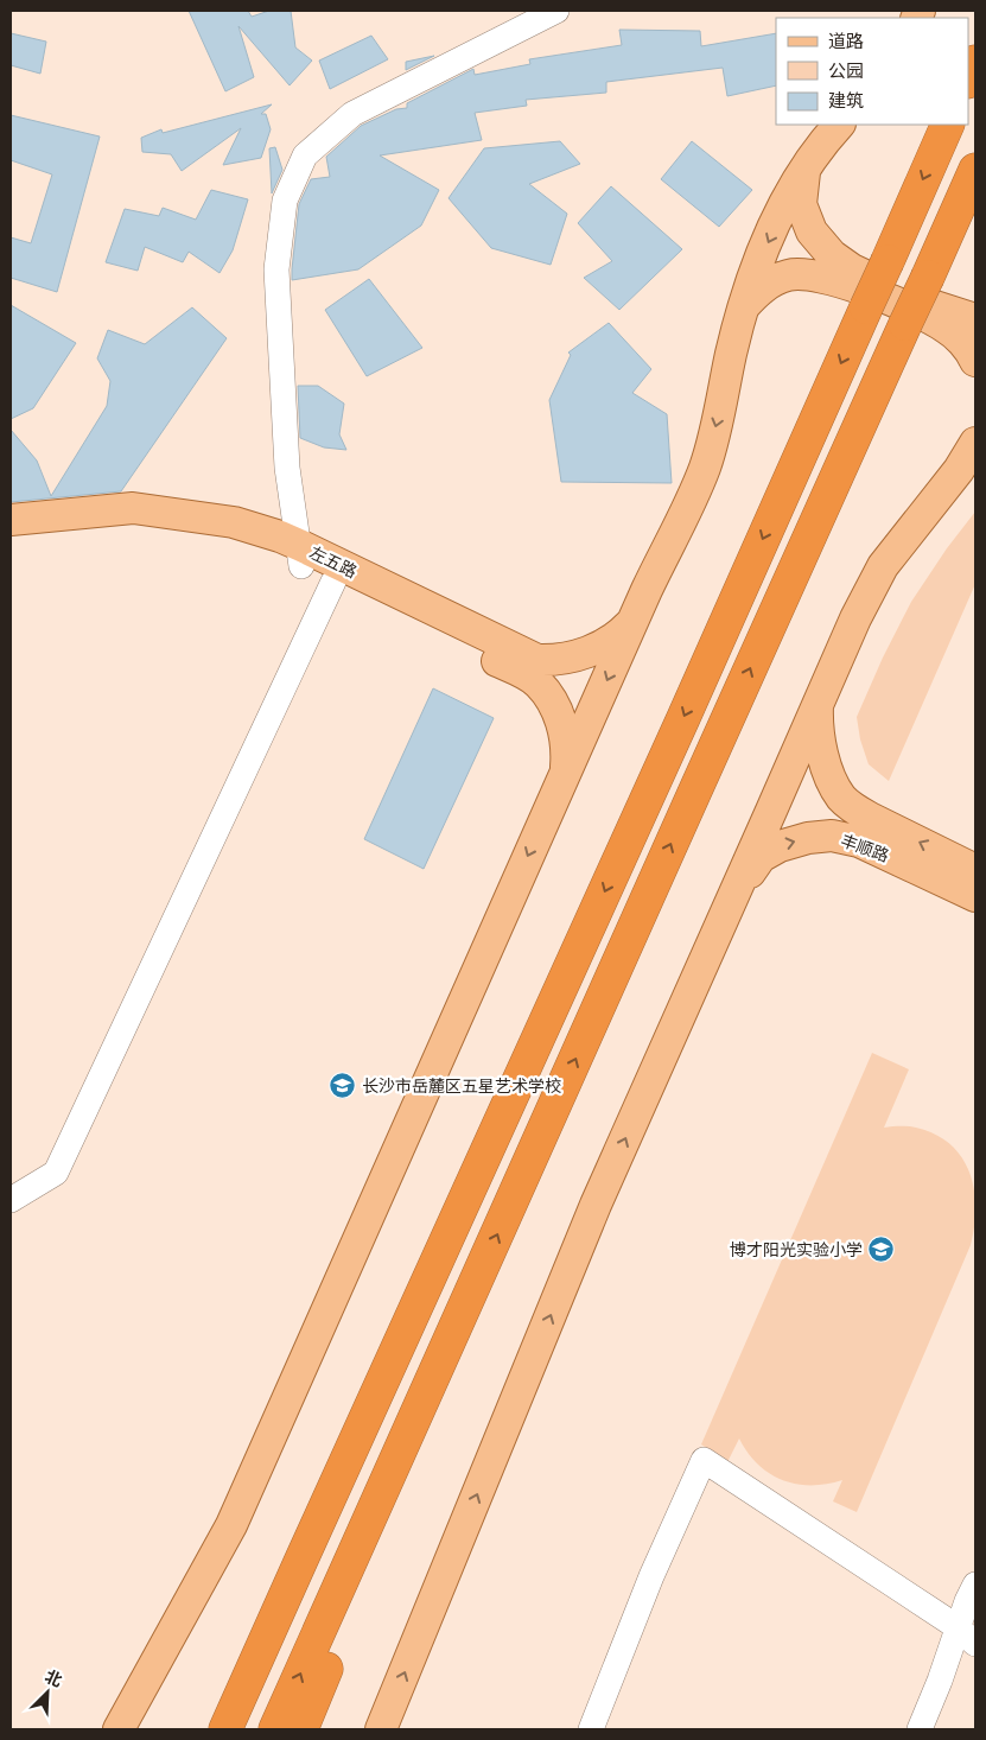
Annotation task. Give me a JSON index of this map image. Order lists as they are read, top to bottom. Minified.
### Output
{"streets":{"main road":["左五路","丰顺路"]},"one_way":["丰顺路"],"places":{"school or university":["长沙市岳麓区五星艺术学校","博才阳光实验小学"]},"legend":["道路","公园","建筑"],"north":"top right"}
